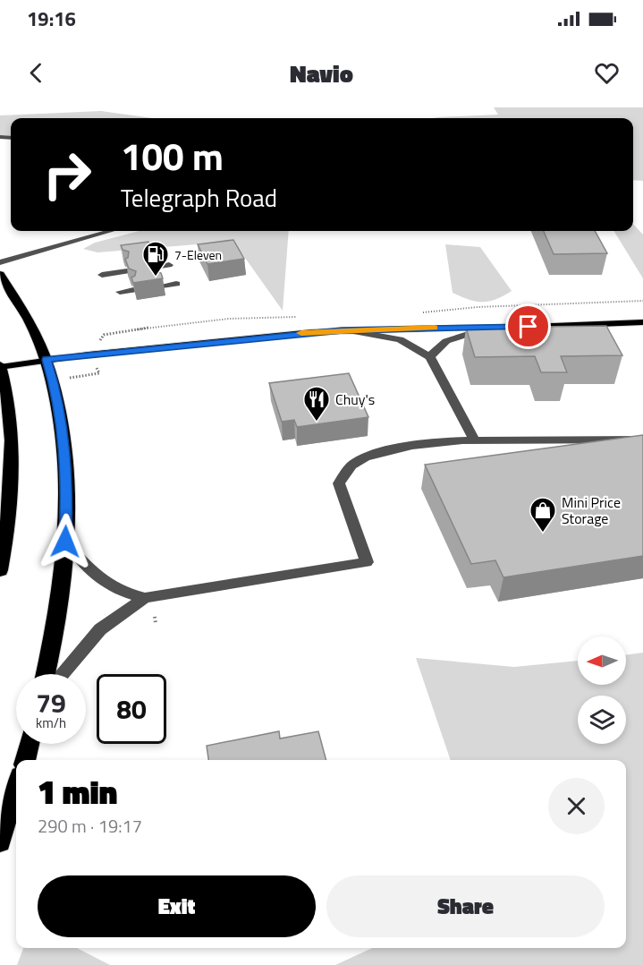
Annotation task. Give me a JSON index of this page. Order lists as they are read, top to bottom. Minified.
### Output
{"places":{"fuel station":["7-Eleven"],"restaurant":["Chuy's"],"shop":["Mini Price Storage"]},"north":"left","page":{"status":"19:16","header":"Navio","turn":["100 m","Telegraph Road"],"speed":"79 km/h","limit":"80","heading":["1 min","290 m · 19:17"],"buttons":["Exit","Share"]}}
